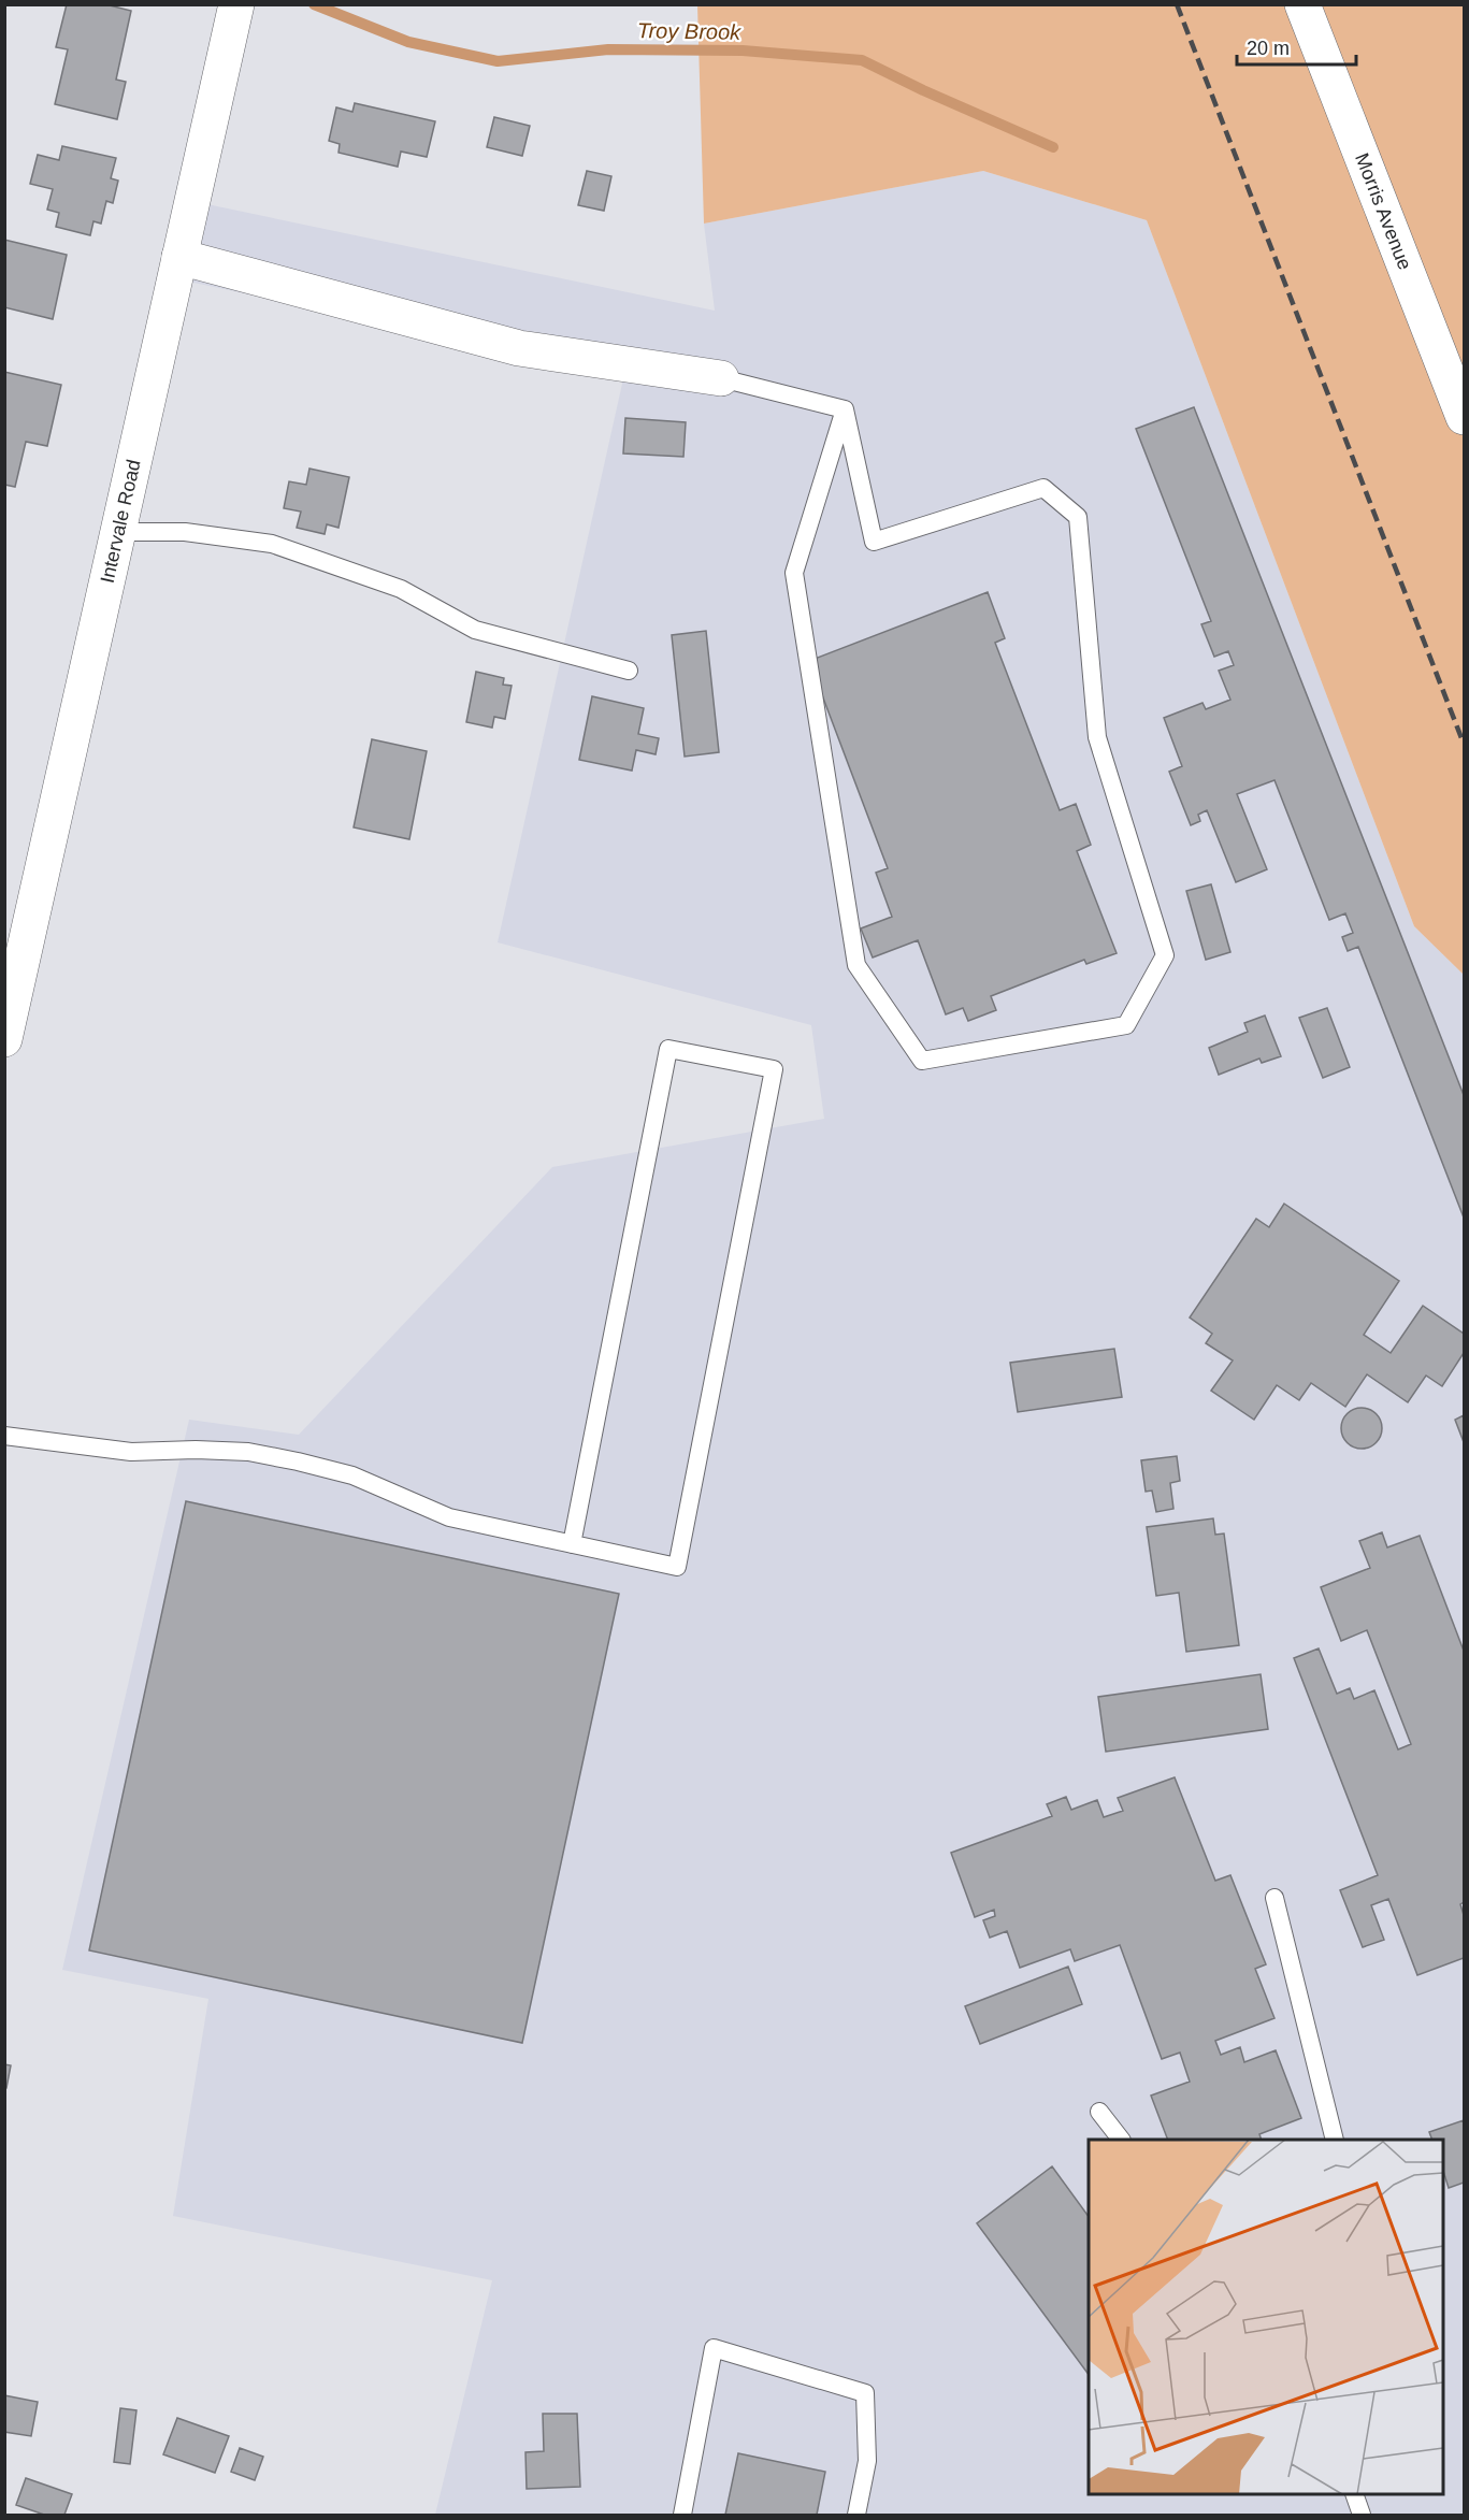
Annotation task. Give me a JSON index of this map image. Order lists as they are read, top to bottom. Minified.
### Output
{"streets":{"street":["Morris Avenue","Intervale Road"]},"water":["Troy Brook"],"scale_bar":"20 m"}
